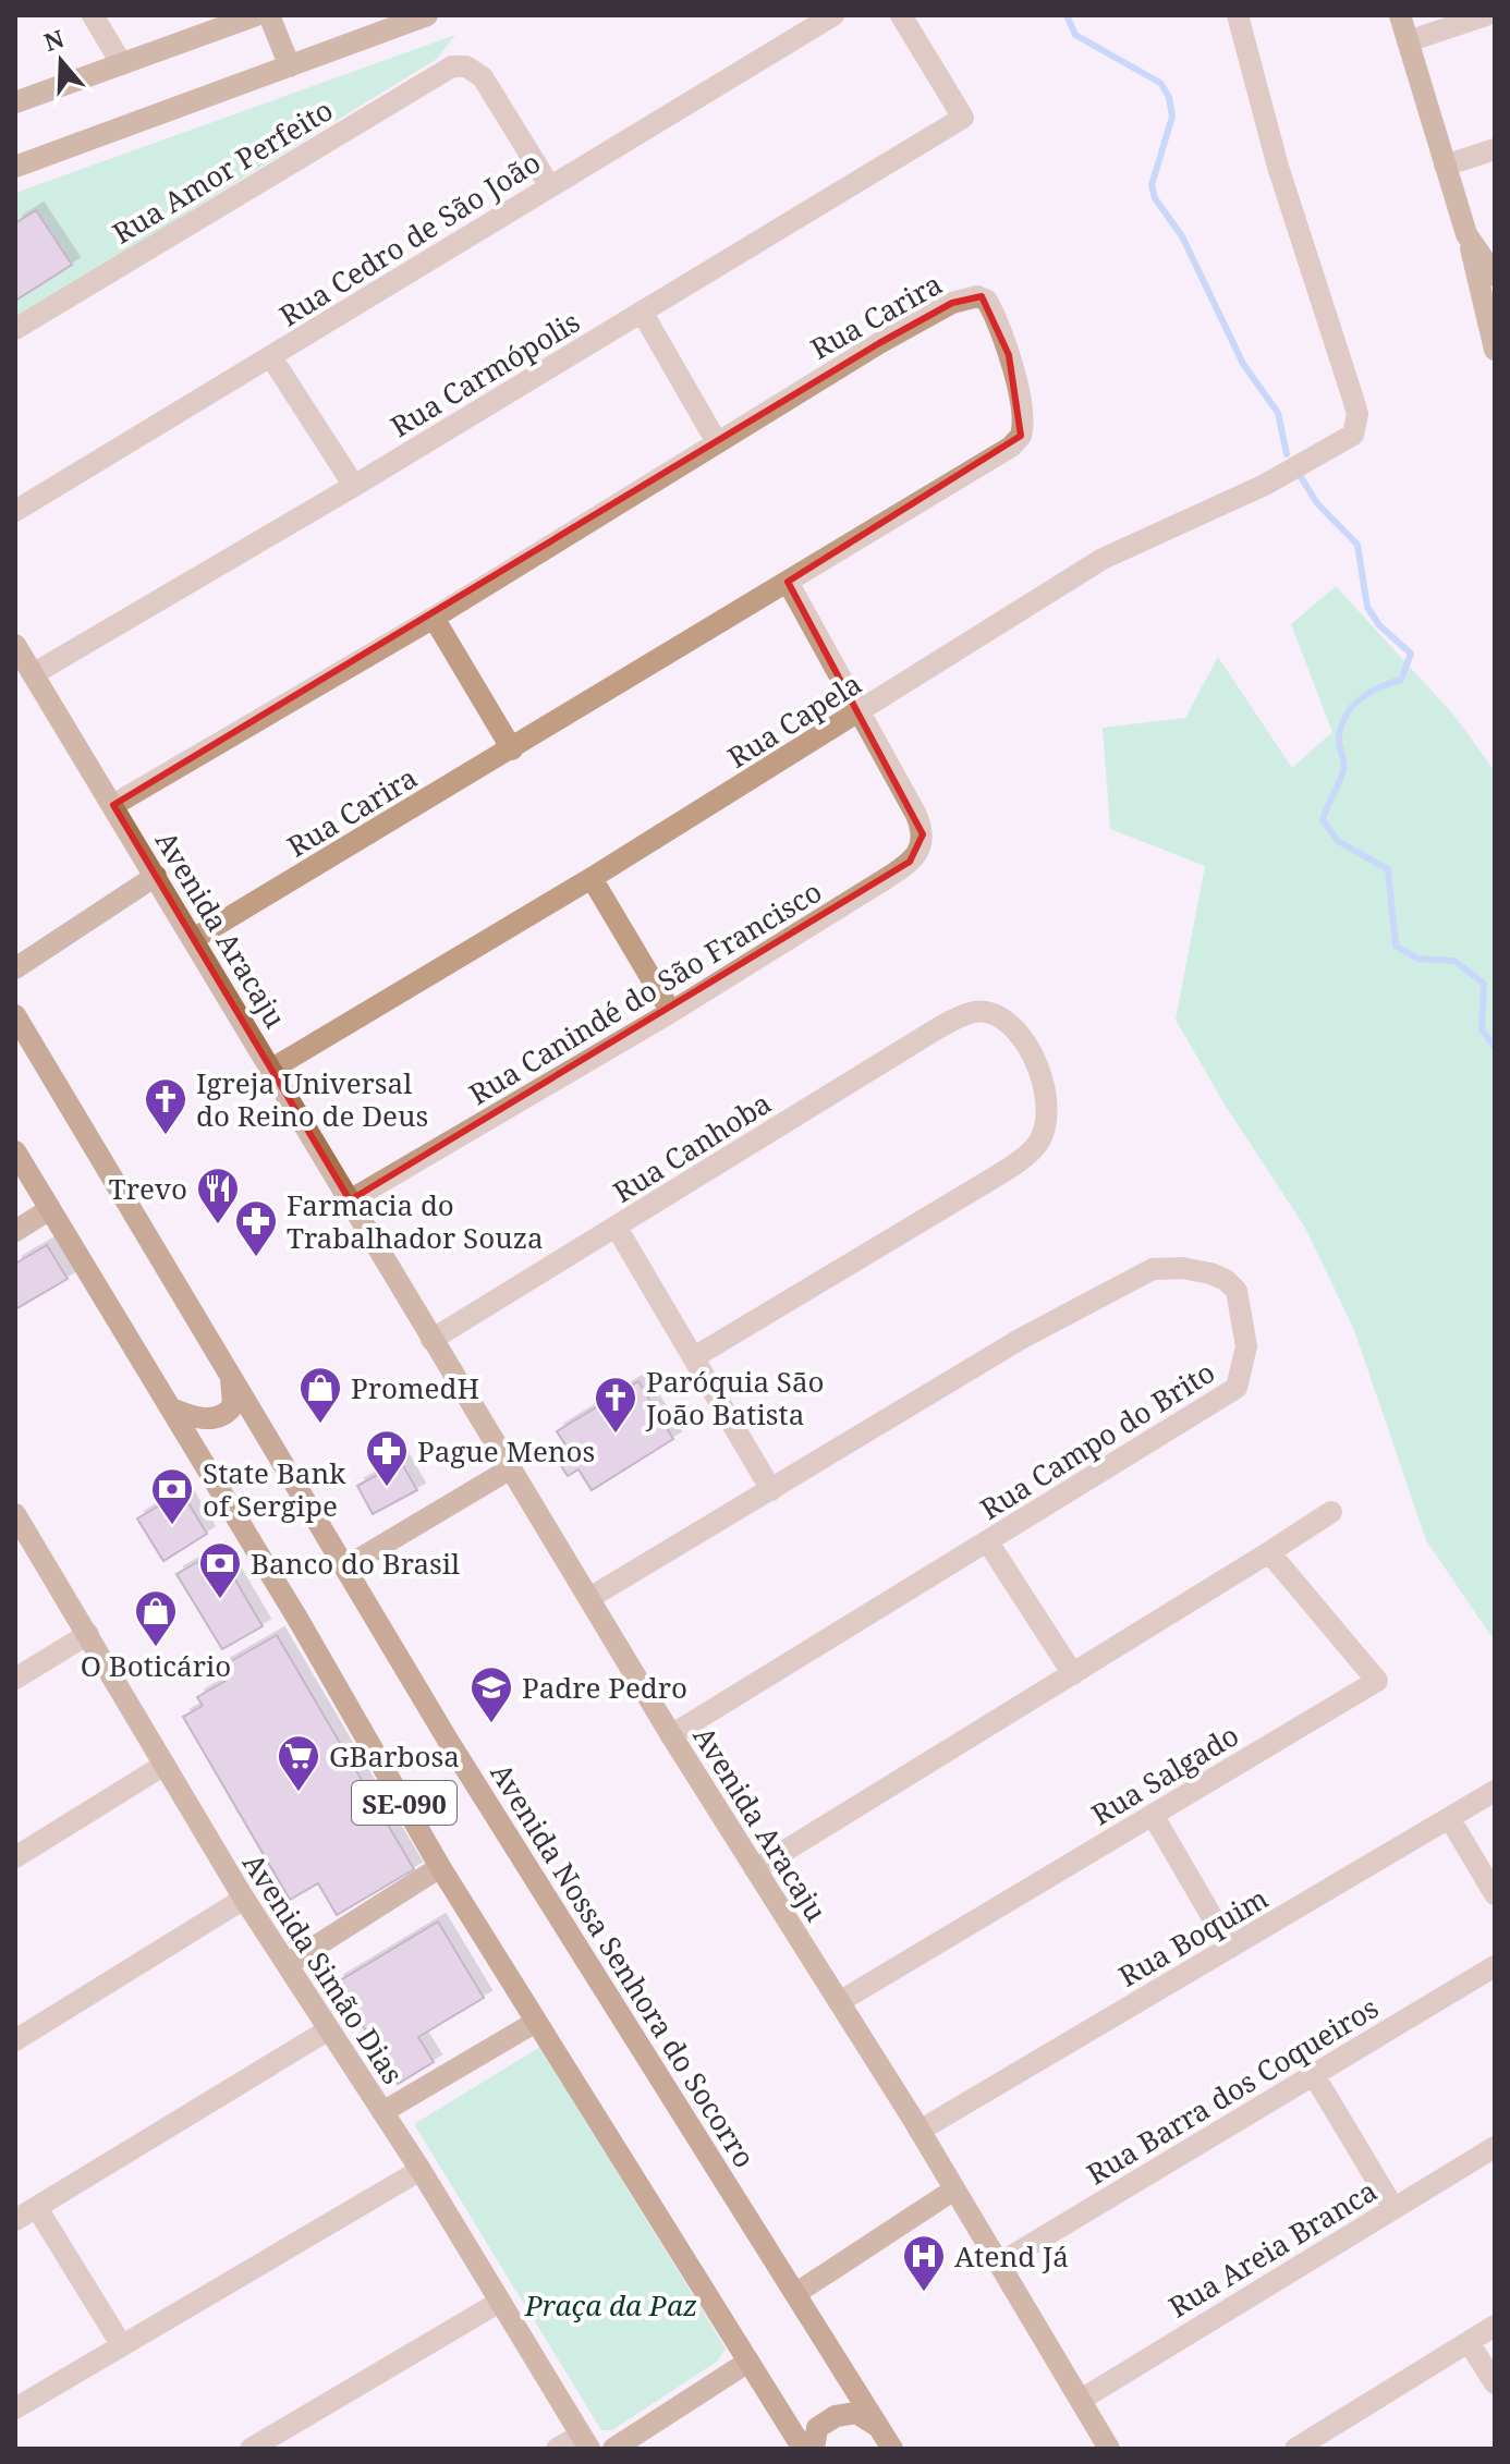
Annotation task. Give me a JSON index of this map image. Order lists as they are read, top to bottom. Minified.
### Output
{"streets":{"main road":["SE-090","Avenida Nossa Senhora do Socorro"],"street":["Rua Amor Perfeito","Rua Cedro de São João","Rua Carira","Rua Carmópolis","Rua Capela","Avenida Aracaju","Rua Canindé do São Francisco","Rua Canhoba","Rua Campo do Brito","Rua Salgado","Rua Boquim","Avenida Simão Dias","Rua Barra dos Coqueiros","Rua Areia Branca"]},"crossings":[["Rua Amor Perfeito","Rua Cedro de São João"],["Rua Carira","Avenida Aracaju"],["Rua Carmópolis","Avenida Aracaju"],["Rua Capela","Avenida Aracaju"],["Rua Capela","Rua Canindé do São Francisco"],["Avenida Aracaju","Rua Canindé do São Francisco"],["Avenida Aracaju","Rua Canhoba"],["Avenida Aracaju","Rua Campo do Brito"],["Avenida Aracaju","Rua Salgado"],["Avenida Aracaju","Rua Boquim"],["Avenida Aracaju","Rua Barra dos Coqueiros"],["Avenida Aracaju","Rua Areia Branca"]],"parks":["Praça da Paz"],"places":{"church":["Igreja Universal do Reino de Deus","Paróquia São João Batista"],"restaurant":["Trevo"],"pharmacy":["Farmacia do Trabalhador Souza","Pague Menos"],"shop":["PromedH","O Boticário"],"bank":["State Bank of Sergipe","Banco do Brasil"],"school or university":["Padre Pedro"],"supermarket":["GBarbosa"],"hospital":["Atend Já"]},"north":"top"}
